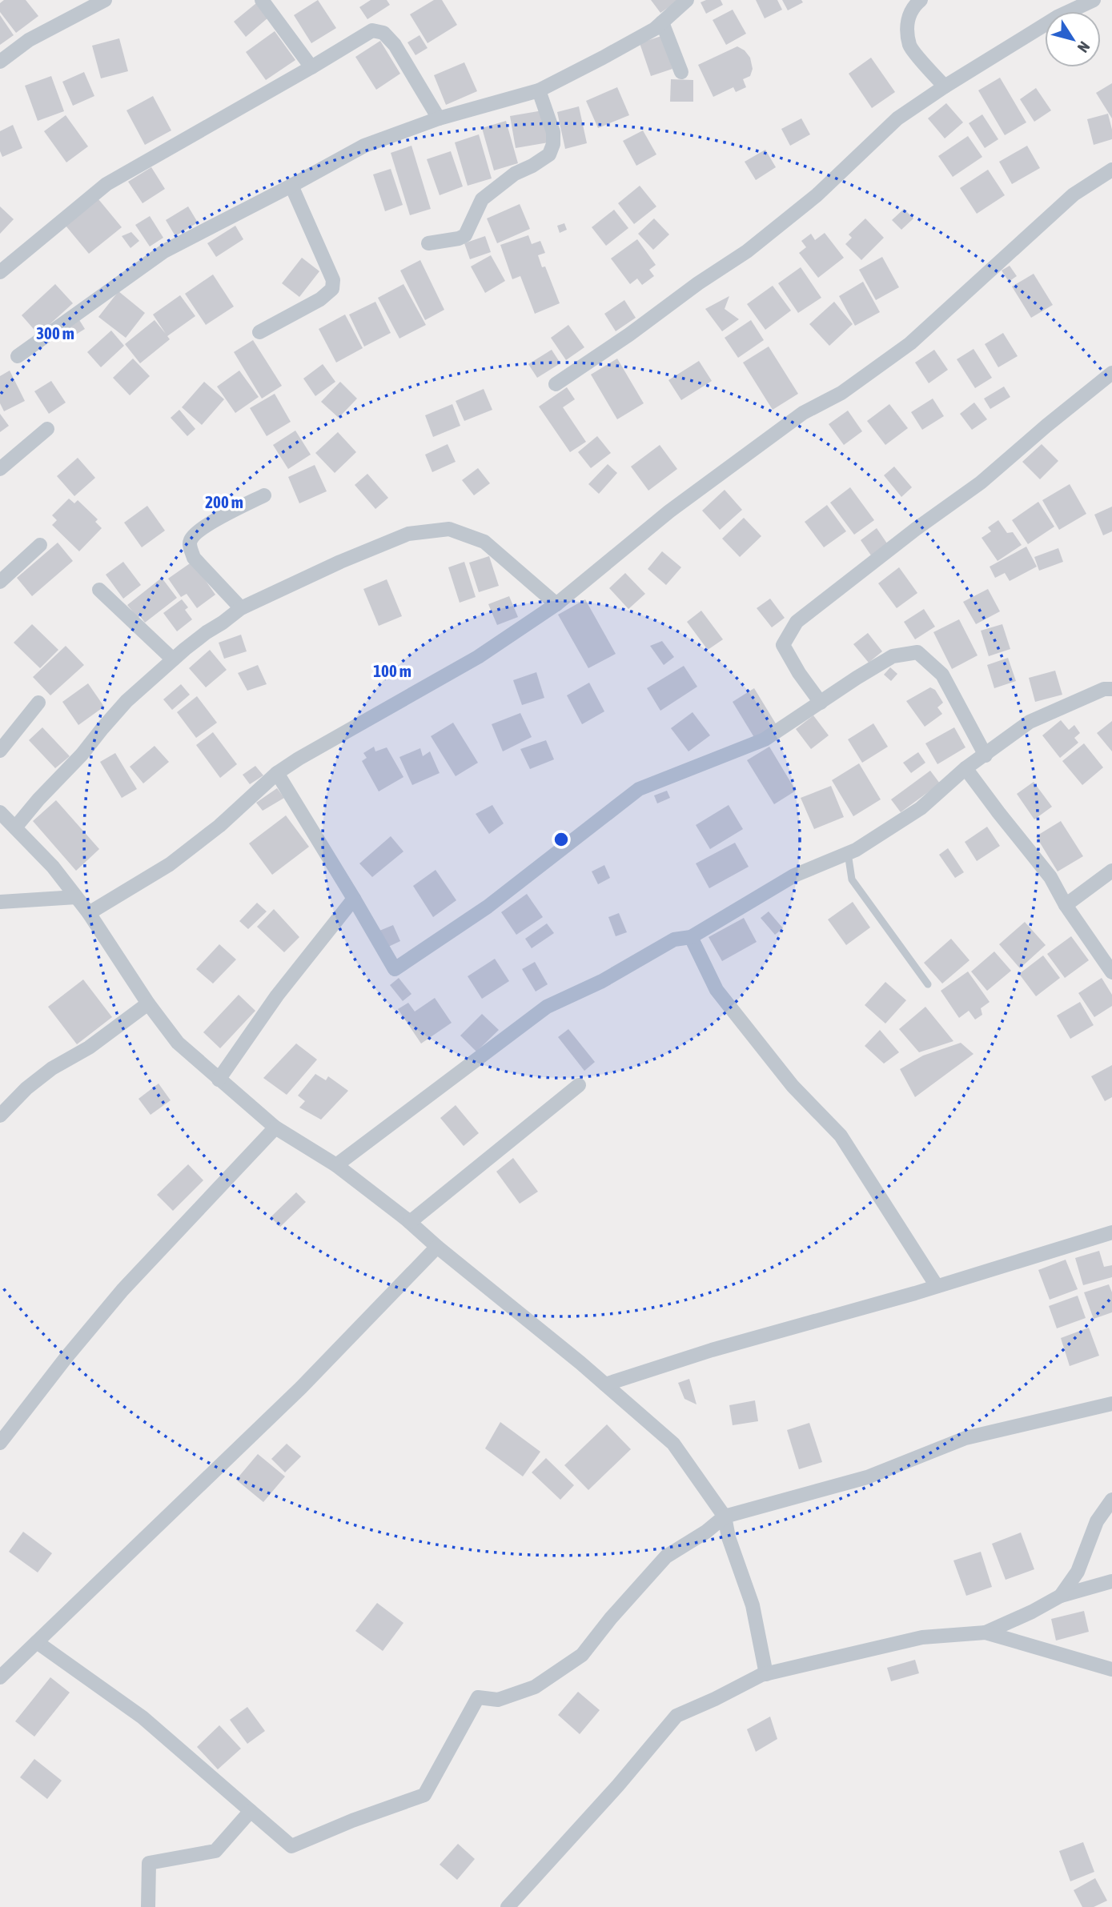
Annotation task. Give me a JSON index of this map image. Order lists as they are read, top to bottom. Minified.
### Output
{"north":"bottom right","rings":["300 m","200 m","100 m"]}
